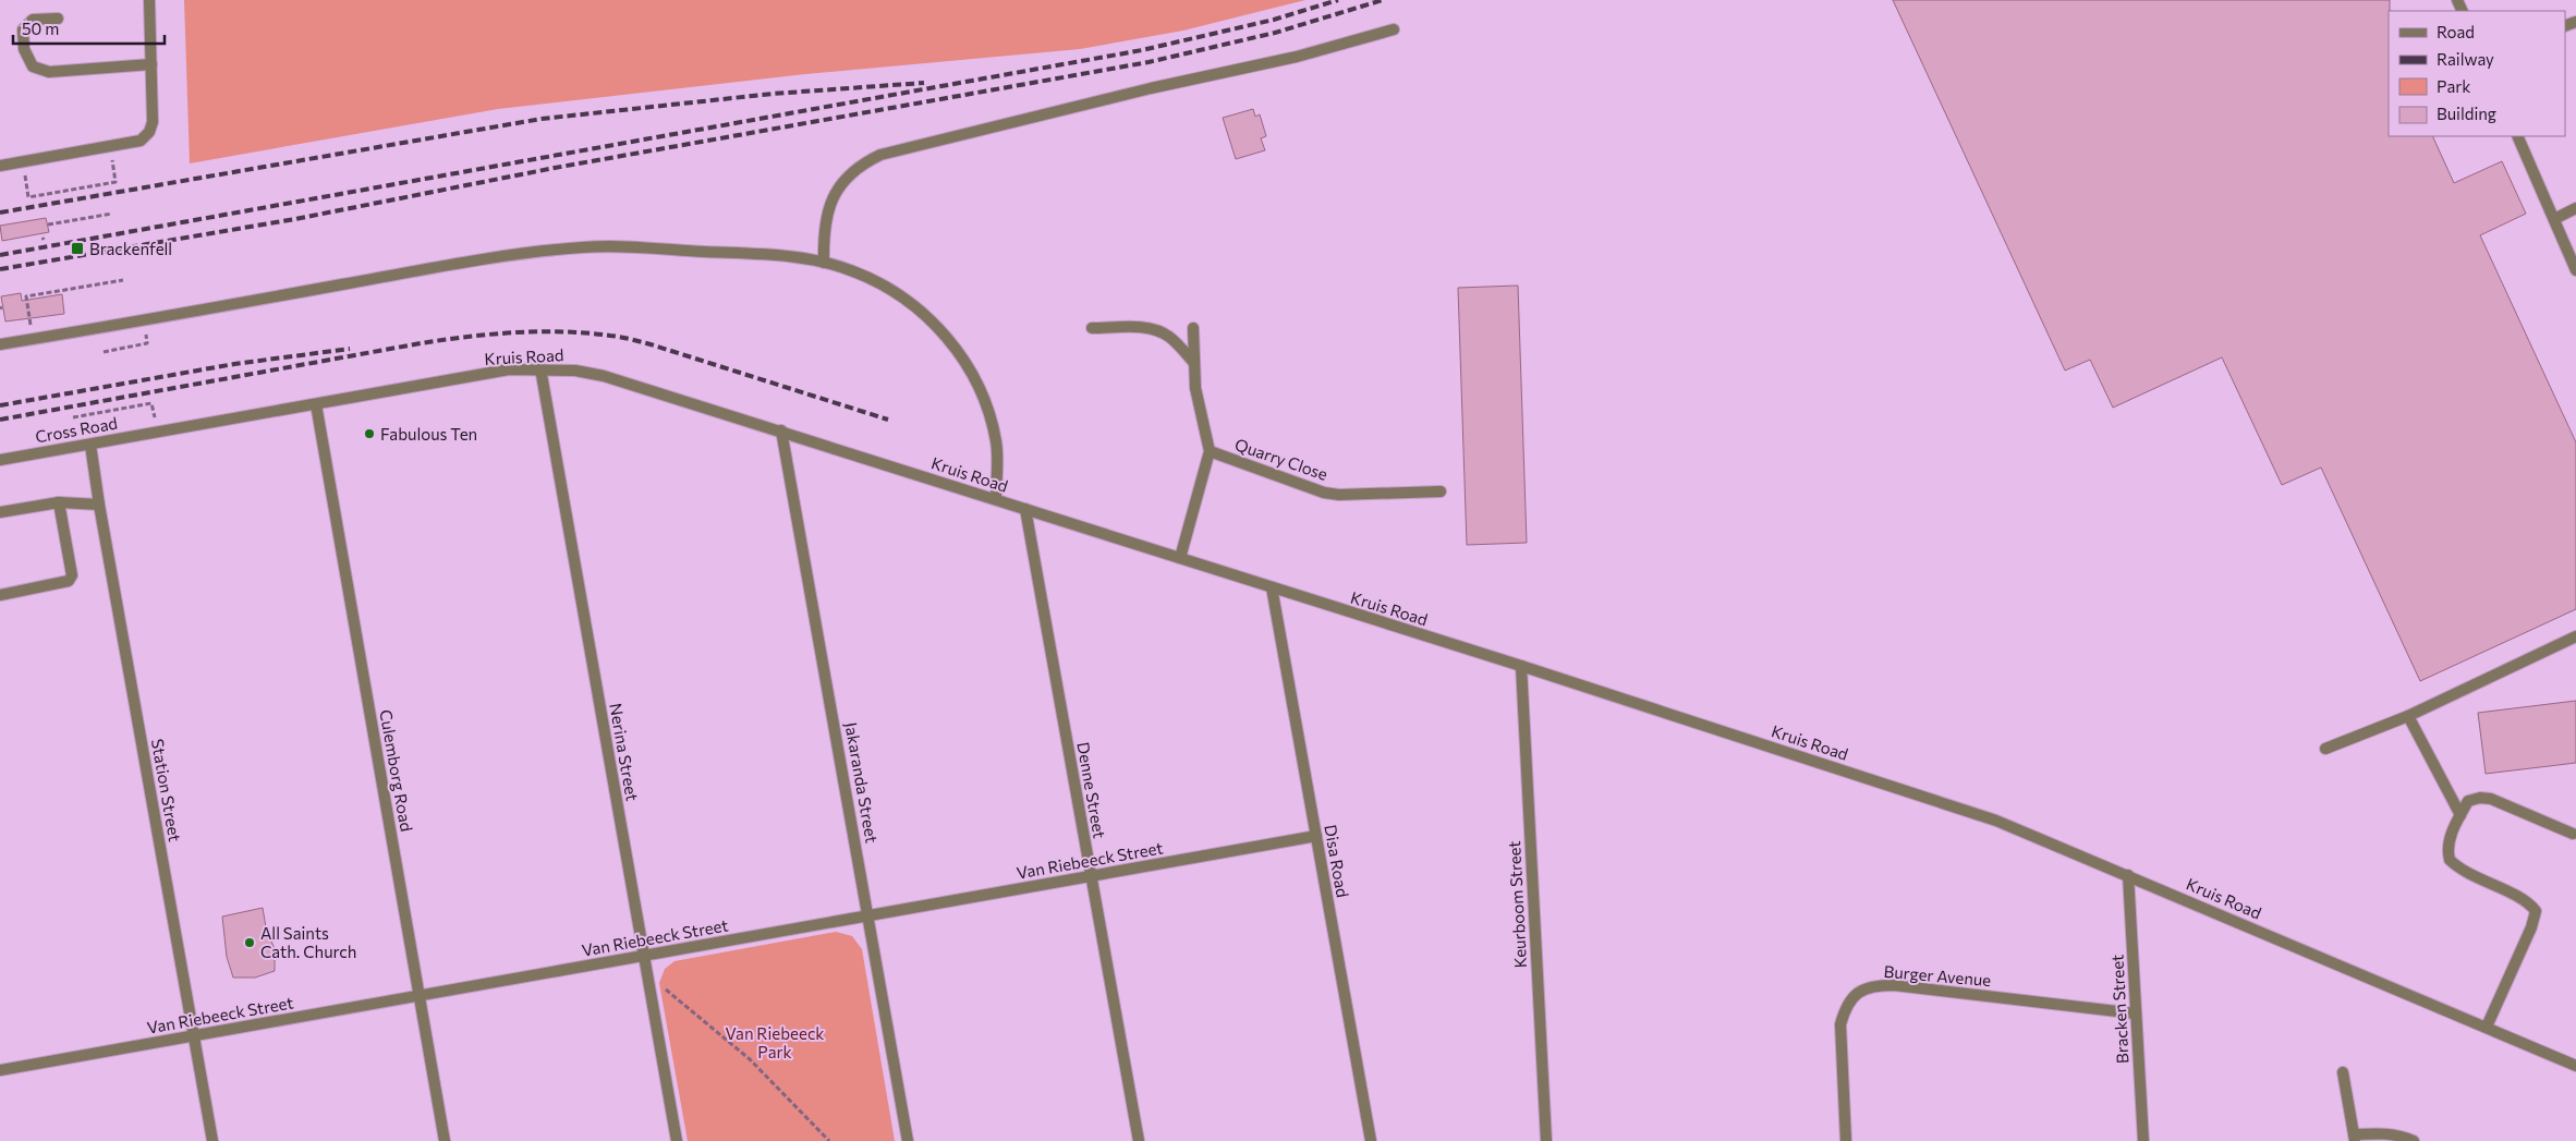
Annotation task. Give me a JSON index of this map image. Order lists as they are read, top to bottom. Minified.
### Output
{"streets":{"street":["Kruis Road","Cross Road","Quarry Close","Nerina Street","Culemborg Road","Jakaranda Street","Station Street","Denne Street","Van Riebeeck Street","Disa Road","Keurboom Street","Burger Avenue","Bracken Street"]},"crossings":[["Kruis Road","Cross Road"],["Kruis Road","Quarry Close"],["Kruis Road","Nerina Street"],["Kruis Road","Culemborg Road"],["Kruis Road","Jakaranda Street"],["Kruis Road","Station Street"],["Kruis Road","Denne Street"],["Kruis Road","Disa Road"],["Kruis Road","Keurboom Street"],["Kruis Road","Bracken Street"],["Cross Road","Station Street"],["Nerina Street","Van Riebeeck Street"],["Culemborg Road","Van Riebeeck Street"],["Jakaranda Street","Van Riebeeck Street"],["Station Street","Van Riebeeck Street"],["Denne Street","Van Riebeeck Street"],["Van Riebeeck Street","Disa Road"],["Burger Avenue","Bracken Street"]],"parks":["Van Riebeeck Park"],"places":{"transit":["Brackenfell"],"other":["Fabulous Ten","All Saints Cath. Church"]},"legend":["Road","Railway","Park","Building"],"scale_bar":"50 m"}
